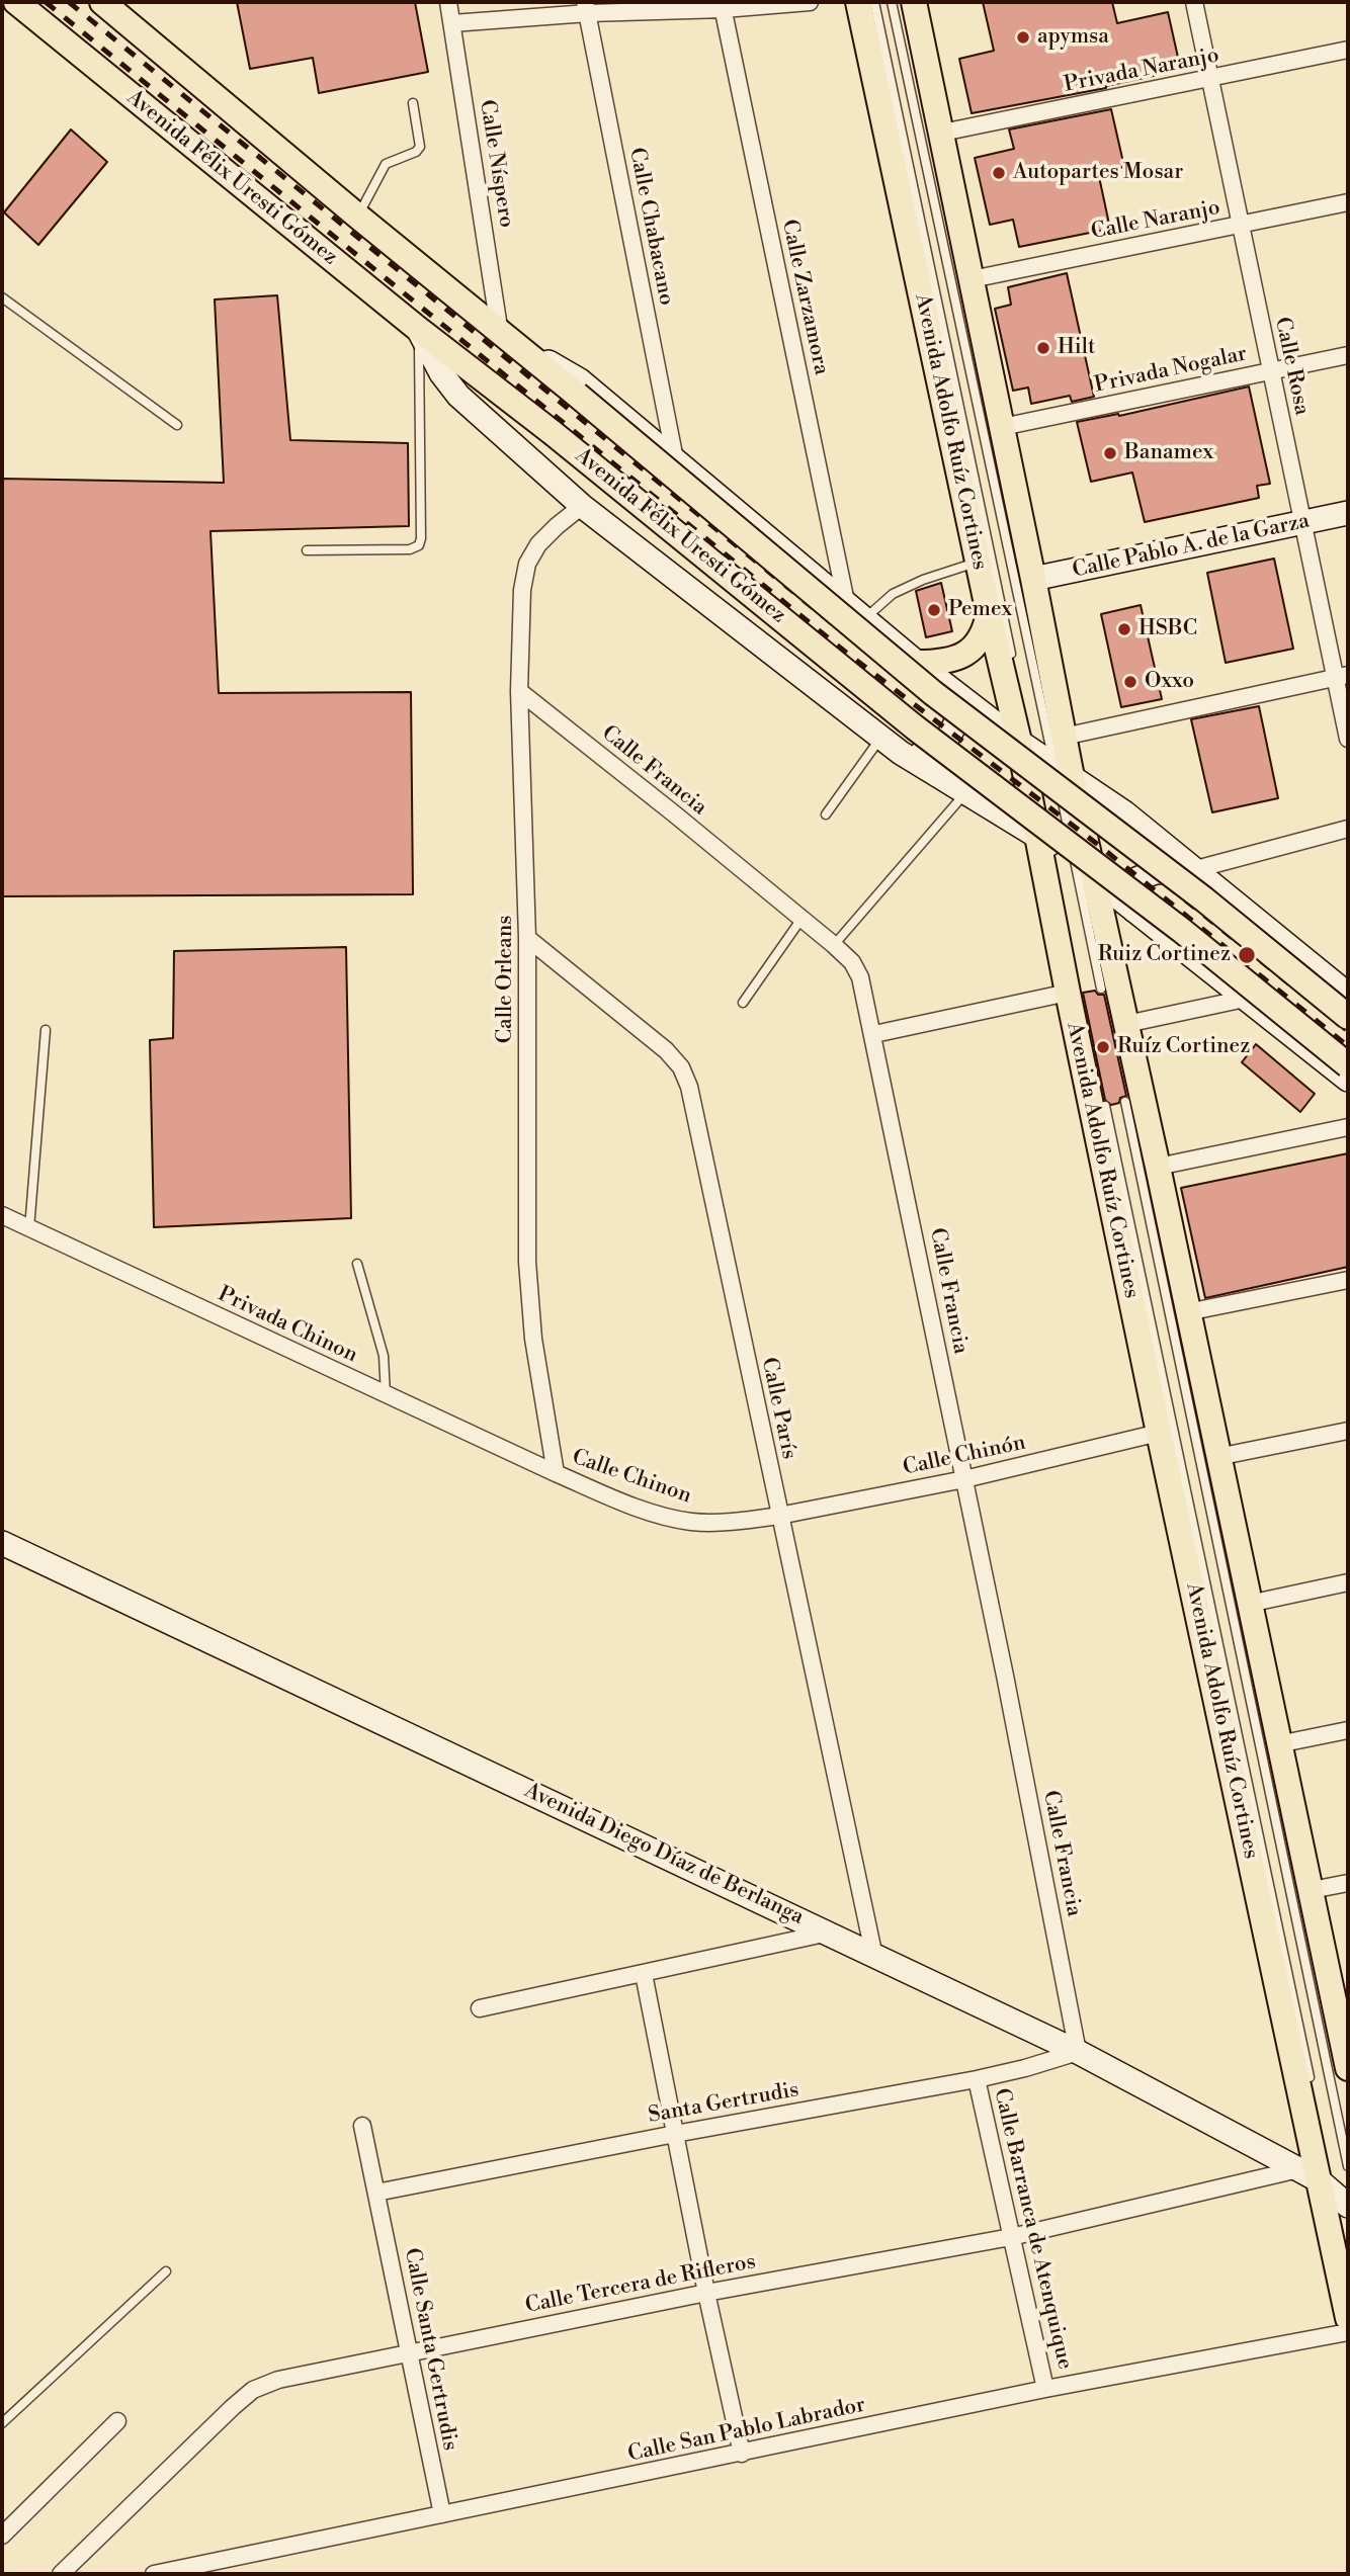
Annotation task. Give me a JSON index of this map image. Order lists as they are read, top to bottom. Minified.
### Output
{"streets":{"main road":["Avenida Félix Uresti Gómez","Avenida Adolfo Ruíz Cortines"],"street":["Privada Naranjo","Calle Níspero","Calle Naranjo","Calle Chabacano","Calle Zarzamora","Calle Rosa","Privada Nogalar","Calle Pablo A. de la Garza","Calle Francia","Calle Orleans","Privada Chinon","Calle París","Calle Chinón","Calle Chinon","Avenida Diego Díaz de Berlanga","Santa Gertrudis","Calle Barranca de Atenquique","Calle Tercera de Rifleros","Calle Santa Gertrudis","Calle San Pablo Labrador"]},"crossings":[["Privada Naranjo","Calle Rosa"],["Calle Níspero","Avenida Félix Uresti Gómez"],["Calle Naranjo","Calle Rosa"],["Calle Rosa","Privada Nogalar"],["Calle Rosa","Calle Pablo A. de la Garza"],["Avenida Adolfo Ruíz Cortines","Calle Chinón"],["Avenida Adolfo Ruíz Cortines","Avenida Diego Díaz de Berlanga"],["Avenida Adolfo Ruíz Cortines","Calle Tercera de Rifleros"],["Calle Francia","Calle Orleans"],["Calle Francia","Calle Chinón"],["Calle Francia","Avenida Diego Díaz de Berlanga"],["Calle Francia","Santa Gertrudis"],["Calle Orleans","Privada Chinon"],["Calle Orleans","Calle París"],["Calle Orleans","Calle Chinon"],["Privada Chinon","Calle Chinon"],["Calle París","Calle Chinón"],["Calle París","Calle Chinon"],["Calle París","Avenida Diego Díaz de Berlanga"],["Calle Chinón","Calle Chinon"],["Avenida Diego Díaz de Berlanga","Santa Gertrudis"],["Avenida Diego Díaz de Berlanga","Calle Tercera de Rifleros"],["Santa Gertrudis","Calle Barranca de Atenquique"],["Santa Gertrudis","Calle Santa Gertrudis"],["Calle Barranca de Atenquique","Calle Tercera de Rifleros"],["Calle Barranca de Atenquique","Calle San Pablo Labrador"],["Calle Tercera de Rifleros","Calle Santa Gertrudis"],["Calle Santa Gertrudis","Calle San Pablo Labrador"]],"places":["apymsa","Autopartes Mosar","Hilt","Banamex","Pemex","HSBC","Oxxo","Ruiz Cortinez","Ruíz Cortinez"]}
